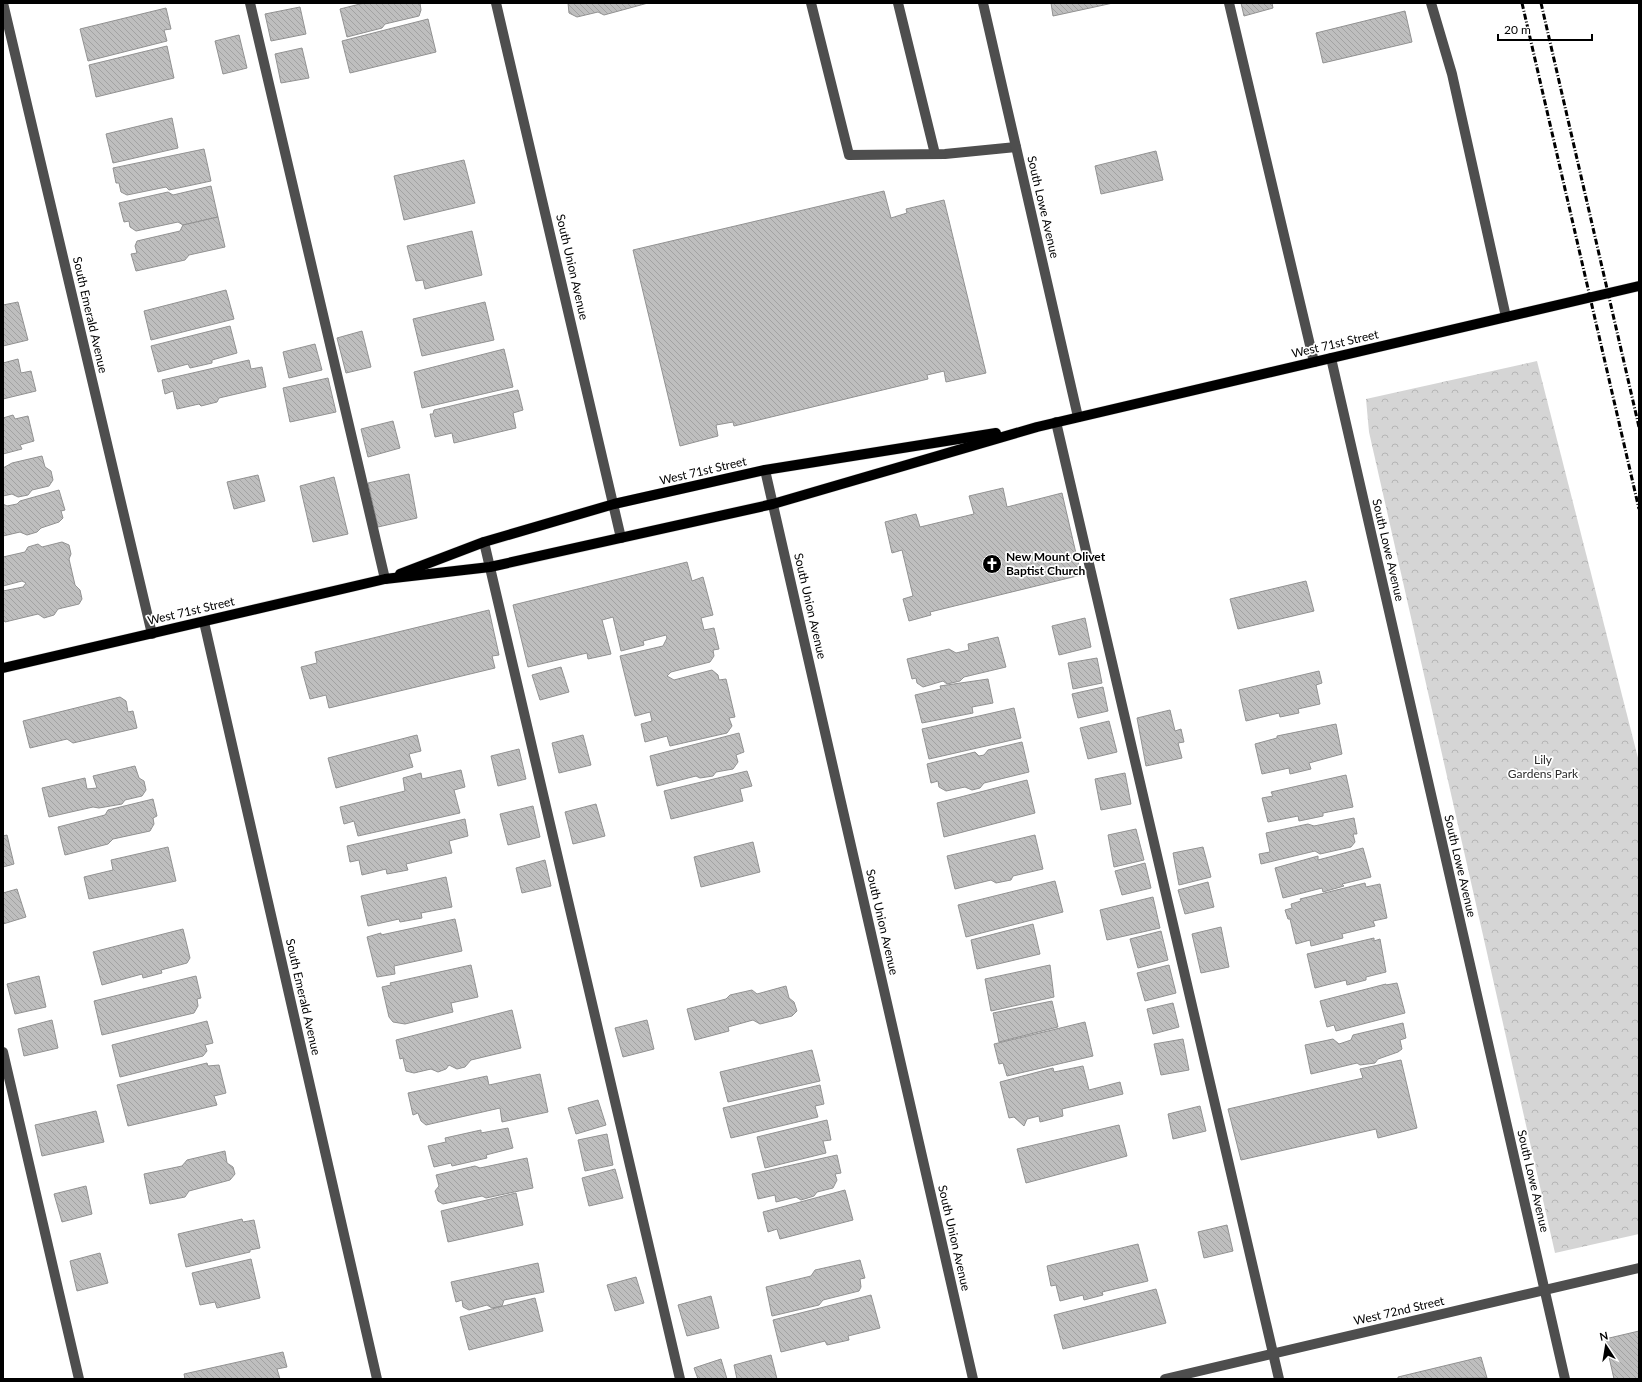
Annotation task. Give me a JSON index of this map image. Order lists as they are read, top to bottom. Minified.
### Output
{"streets":{"main road":["West 71st Street"],"street":["South Lowe Avenue","South Union Avenue","South Emerald Avenue","West 72nd Street"]},"crossings":[["South Lowe Avenue","West 71st Street"],["South Lowe Avenue","West 72nd Street"],["South Union Avenue","West 71st Street"],["South Emerald Avenue","West 71st Street"]],"parks":["Lily Gardens Park"],"places":{"church":["New Mount Olivet Baptist Church"]},"scale_bar":"20 m","north":"top"}
